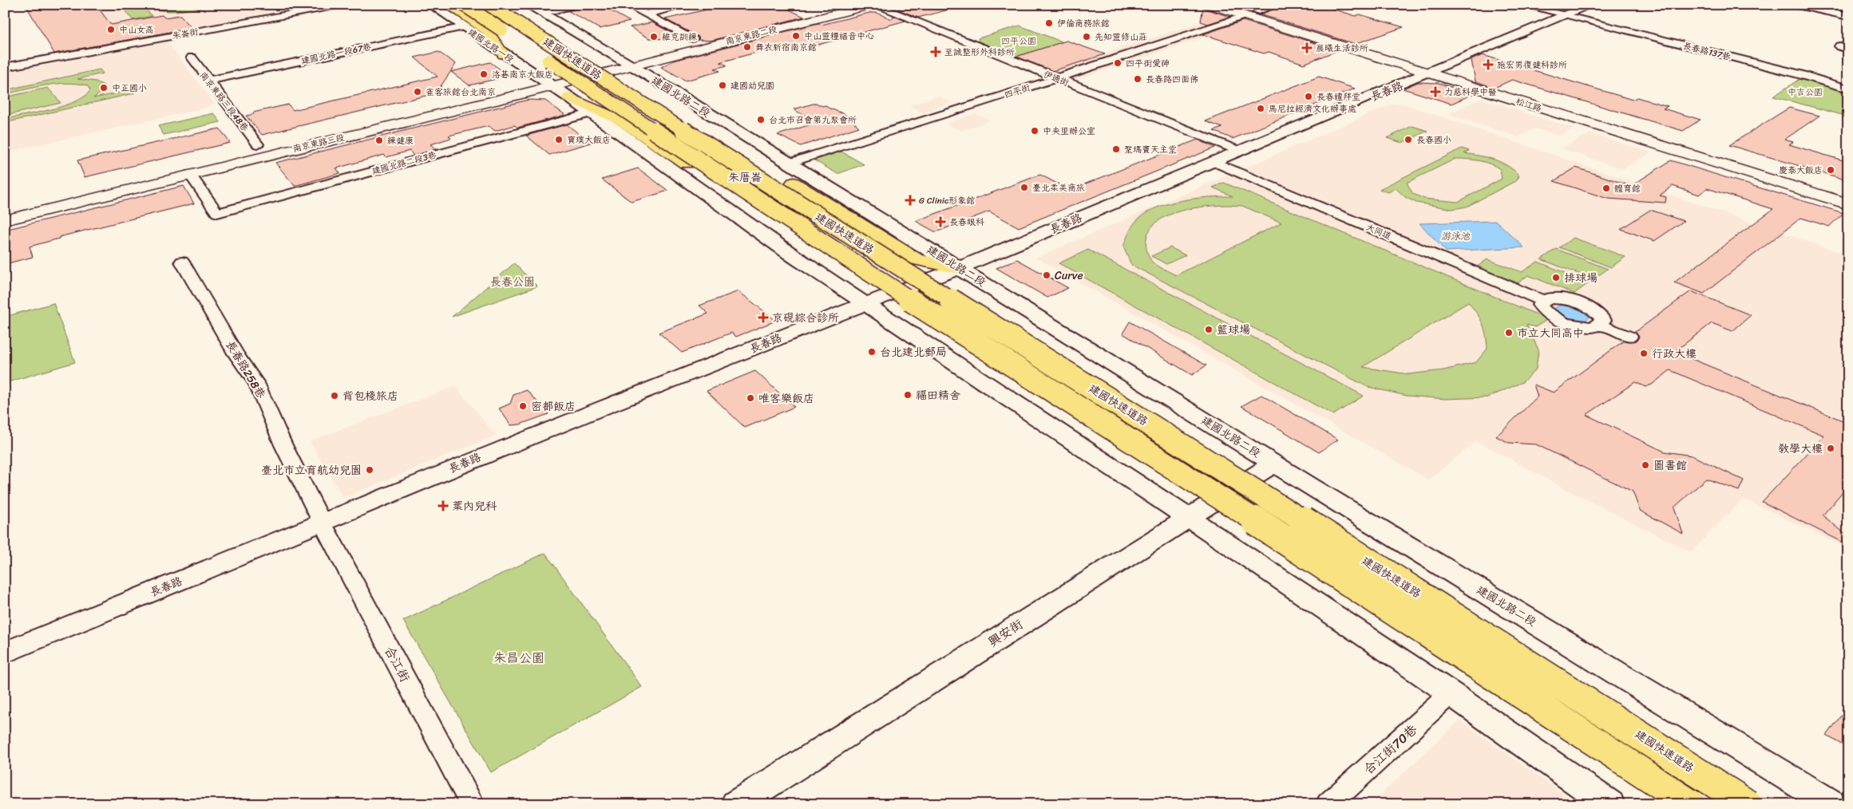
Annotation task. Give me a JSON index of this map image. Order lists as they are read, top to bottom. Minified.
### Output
{"streets":{"highway":["建國快速道路"],"main road":["南京東路二段","松江路","南京東路三段"],"street":["朱崙街","建國北路一段","長春路137巷","建國北路一段67巷","伊通街","四平街","長春路","建國北路二段","南京東路三段48巷","建國北路二段3巷","大同道","長春路258巷","興安街","合江街","合江街70巷"]},"crossings":[["南京東路二段","伊通街"],["南京東路二段","建國北路二段"],["南京東路二段","南京東路三段"],["建國北路一段","建國北路一段67巷"],["建國北路一段","南京東路三段"],["長春路137巷","長春路"],["建國北路一段67巷","南京東路三段48巷"],["伊通街","四平街"],["伊通街","長春路"],["四平街","建國北路二段"],["四平街","松江路"],["長春路","建國北路二段"],["長春路","松江路"],["長春路","大同道"],["長春路","長春路258巷"],["長春路","合江街"],["建國北路二段","南京東路三段"],["建國北路二段","興安街"],["南京東路三段48巷","南京東路三段"],["南京東路三段","建國北路二段3巷"],["長春路258巷","合江街"]],"districts":["朱厝崙"],"water":["游泳池"],"parks":["四平公園","中吉公園","長春公園","朱昌公園"],"places":{"other":["伊倫商務旅館","中山女高","中山靈糧福音中心","維克訓練","先知靈修山莊","舞衣新宿南京館","四平街愛神","洛碁南京大飯店","長春路四面佛","建國幼兒園","中正國小","雀客旅館台北南京","長春禮拜堂","馬尼拉經濟文化辦事處","台北市召會第九聚會所","中央里辦公室","寶璞大飯店","長春國小","練健康","聖瑪竇天主堂","慶泰大飯店","臺北柔美商旅","體育館","Curve","排球場","籃球場","市立大同高中","台北建北郵局","行政大樓","福田精舍","背包棧旅店","唯客樂飯店","密都飯店","教學大樓","圖書館","臺北市立育航幼兒園"],"health":["晨曦生活診所","至誠整形外科診所","施宏男復健科診所","力慈科學中醫","G Clinic形象館","長春眼科","京硯綜合診所","葉內兒科"]}}
